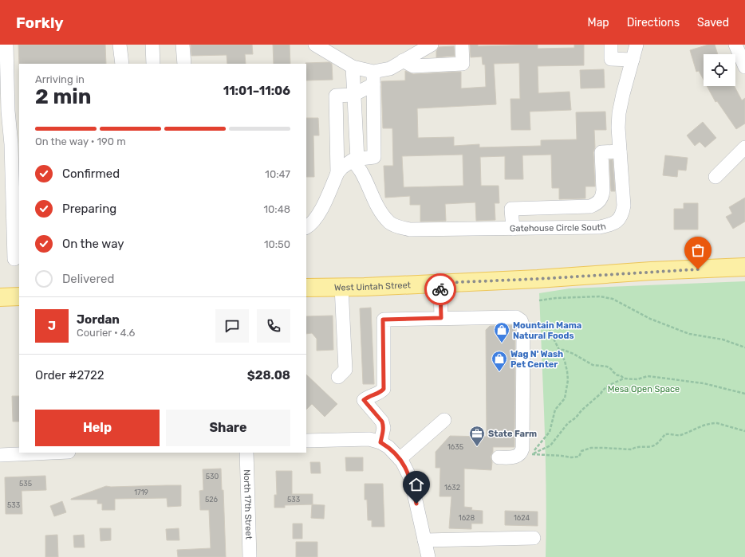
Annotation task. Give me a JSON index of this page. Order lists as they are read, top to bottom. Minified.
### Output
{"streets":{"main road":["West Uintah Street"],"street":["Gatehouse Circle South","North 17th Street"]},"parks":["Mesa Open Space"],"places":{"shop":["Mountain Mama Natural Foods","Wag N' Wash Pet Center"],"office":["State Farm"]},"house_numbers":["1635","530","535","1632","1719","526","533","533","1628","1624"],"page":{"header":"Forkly","nav":["Map","Directions","Saved"],"heading":["2 min","Arriving in","11:01–11:06"],"panel":["Jordan","Courier · 4.6","Order #2722","$28.08"],"bar":"On the way · 190 m","list":[["Confirmed","10:47"],["Preparing","10:48"],["On the way","10:50"],"Delivered"],"round":"J","buttons":["Help","Share"]}}
